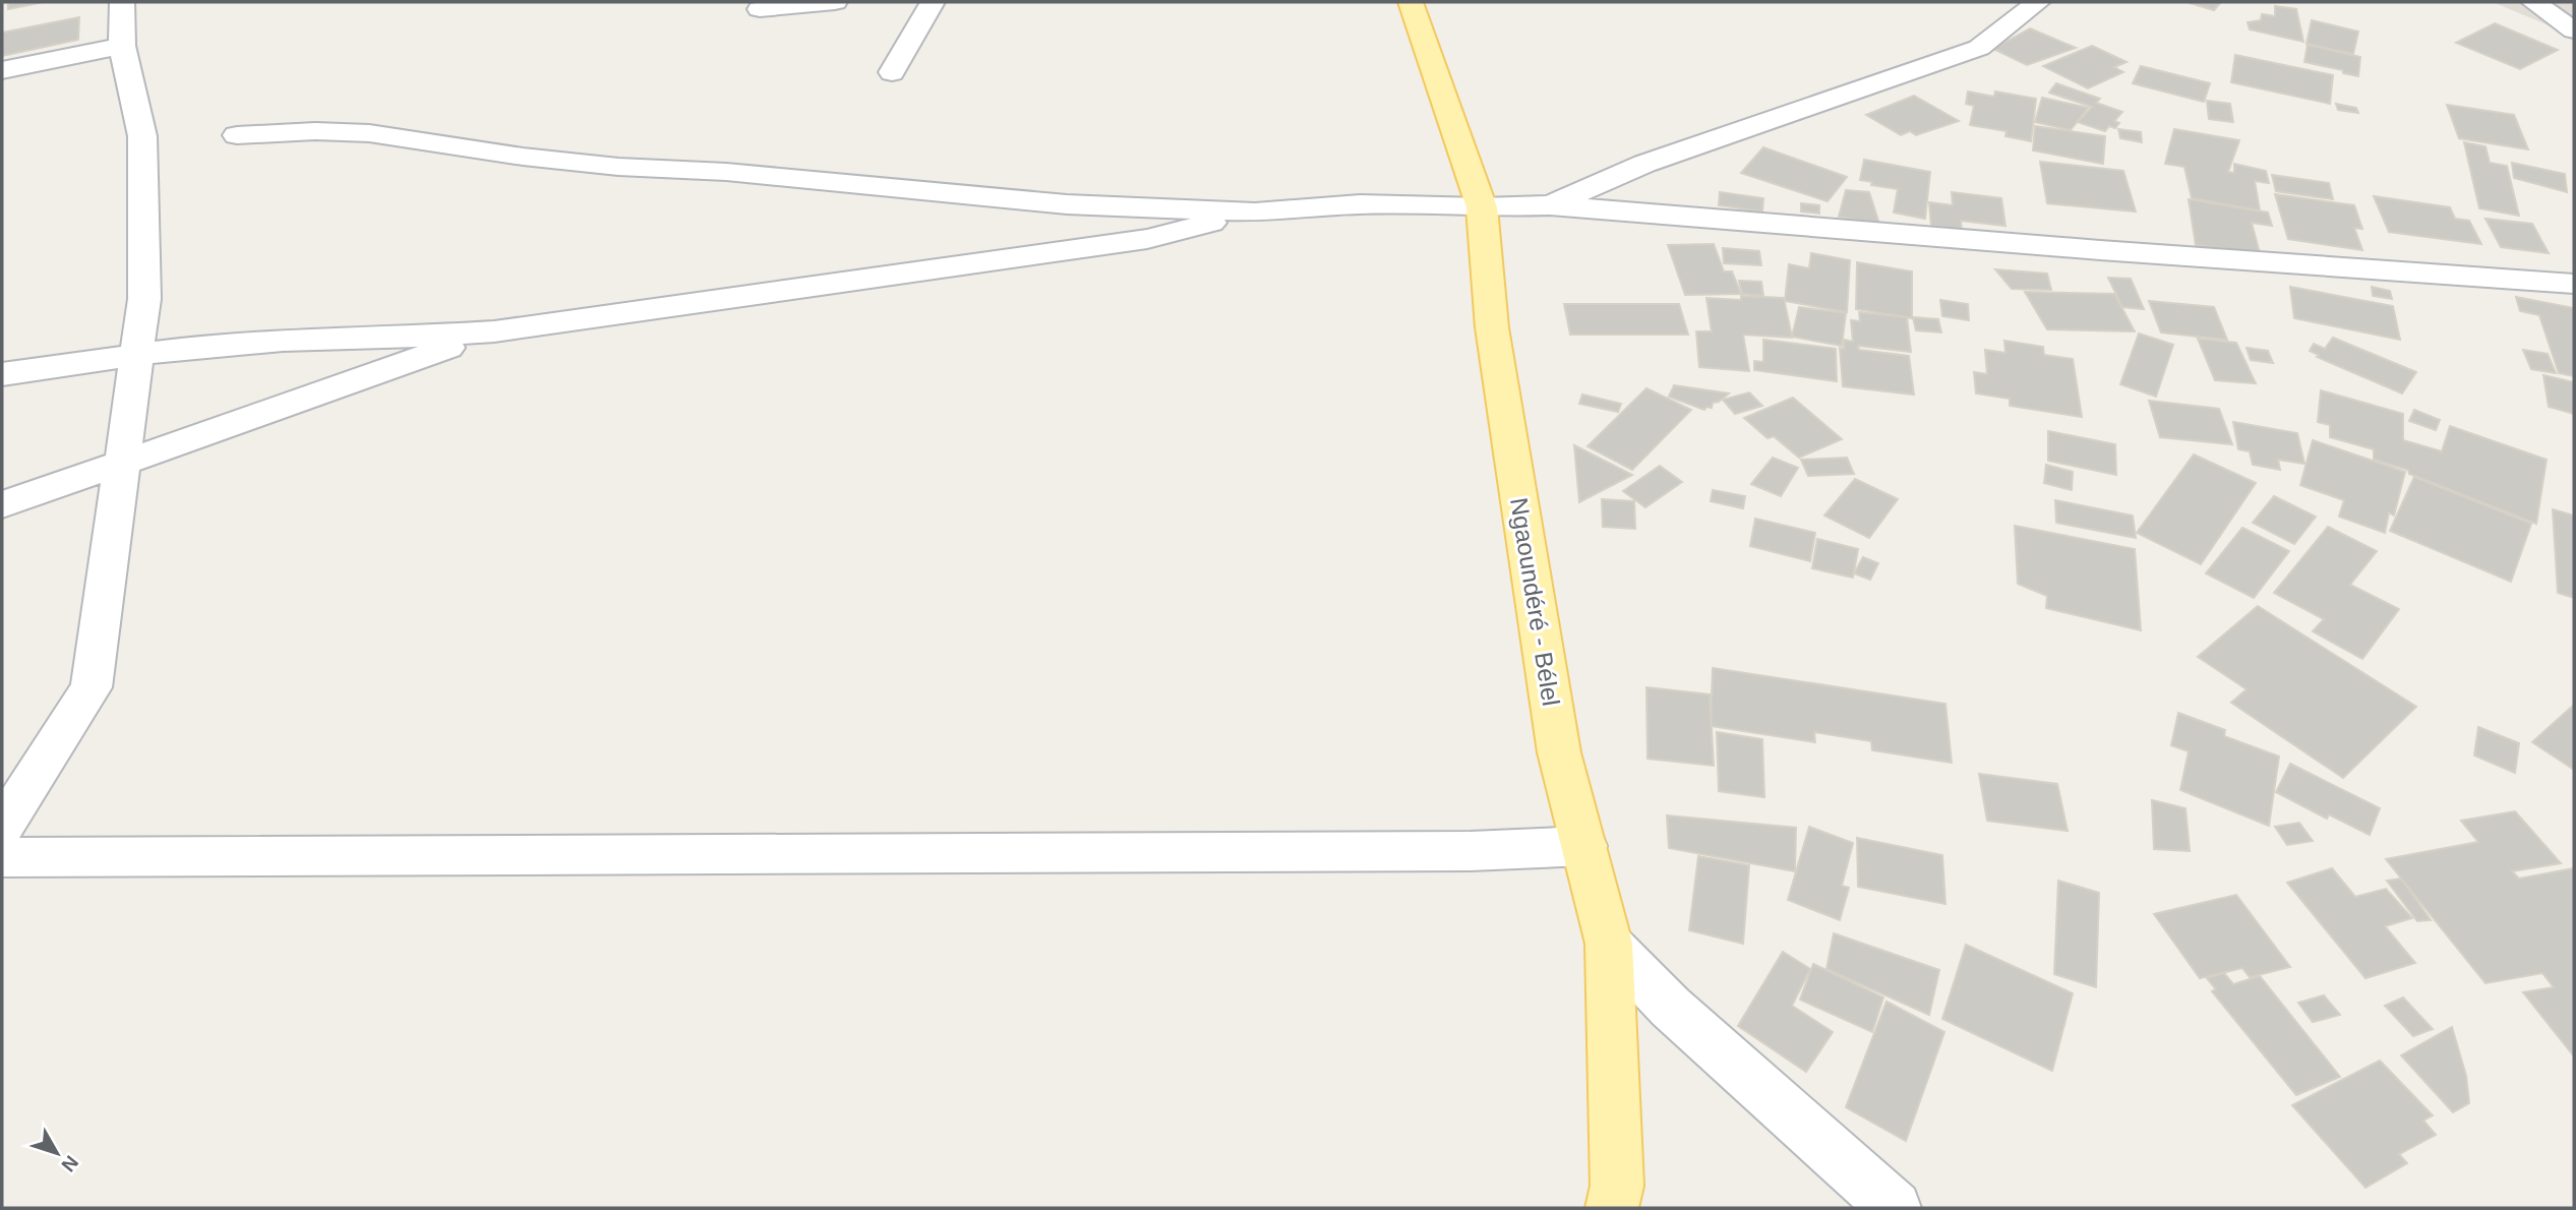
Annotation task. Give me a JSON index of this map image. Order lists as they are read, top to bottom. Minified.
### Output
{"streets":{"main road":["Ngaoundéré - Bélel"]},"north":"bottom right"}
